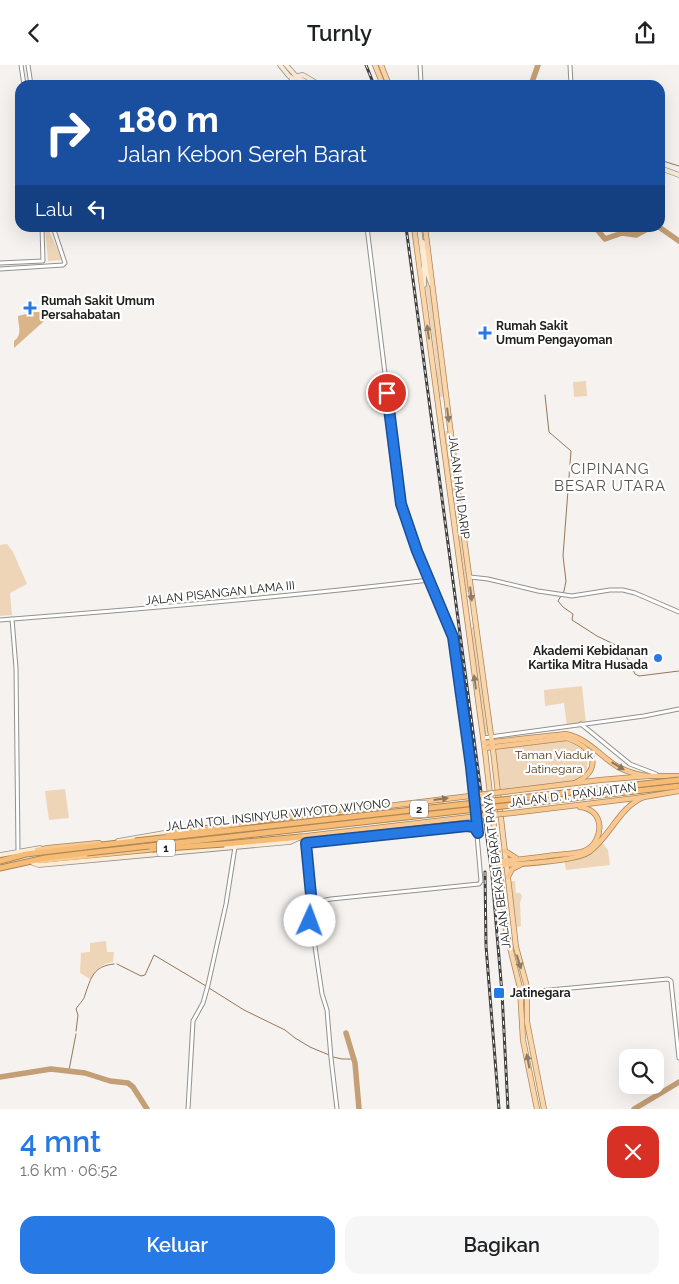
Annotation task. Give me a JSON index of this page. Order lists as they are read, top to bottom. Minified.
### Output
{"streets":{"highway":["JALAN D. I. PANJAITAN","2","JALAN TOL INSINYUR WIYOTO WIYONO","1"],"main road":["JALAN HAJI DARIP","JALAN BEKASI BARAT RAYA"],"street":["JALAN PISANGAN LAMA III"]},"crossings":[["JALAN HAJI DARIP","JALAN BEKASI BARAT RAYA"],["JALAN D. I. PANJAITAN","1"],["JALAN TOL INSINYUR WIYOTO WIYONO","1"]],"districts":["CIPINANG BESAR UTARA"],"parks":["Taman Viaduk Jatinegara"],"places":{"health":["Rumah Sakit Umum Persahabatan","Rumah Sakit Umum Pengayoman"],"other":["Akademi Kebidanan Kartika Mitra Husada"],"transit":["Jatinegara"]},"page":{"header":"Turnly","turn":["180 m","Jalan Kebon Sereh Barat"],"then":"Lalu","heading":["4 mnt","1.6 km · 06:52"],"buttons":["Keluar","Bagikan"]}}
